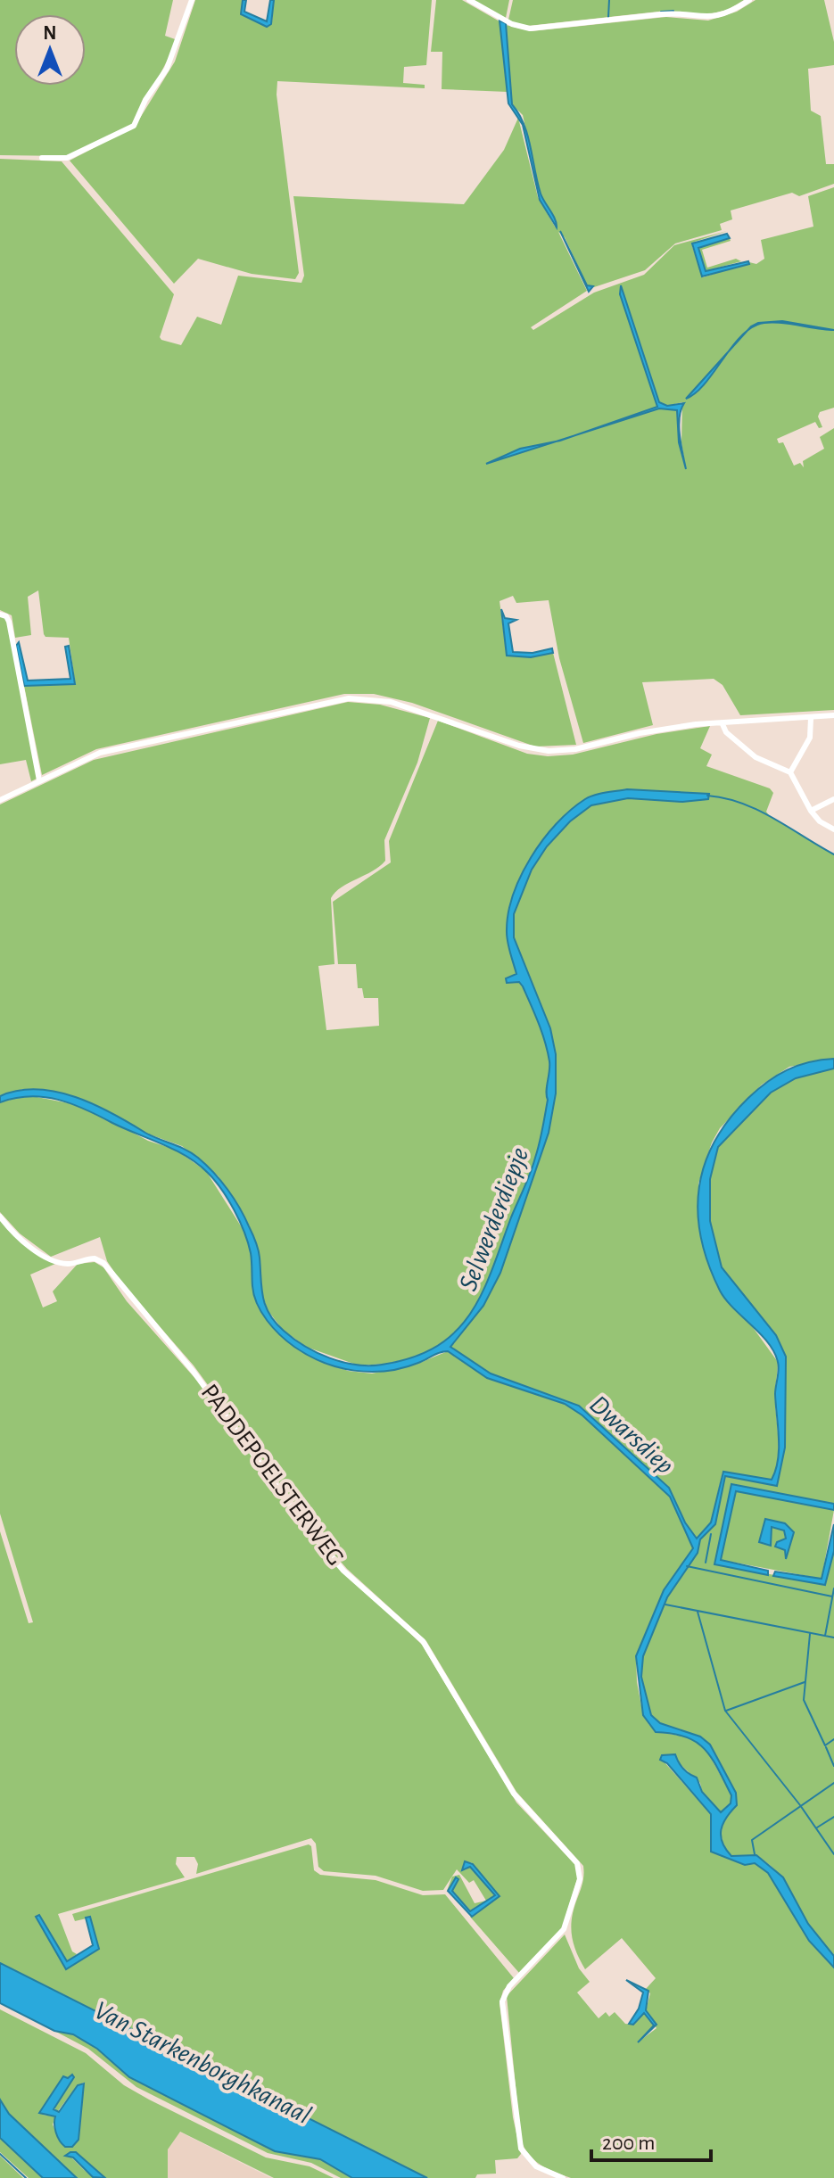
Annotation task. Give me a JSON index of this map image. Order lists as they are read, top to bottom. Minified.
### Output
{"streets":{"street":["PADDEPOELSTERWEG"]},"water":["Selwerderdiepje","Dwarsdiep","Van Starkenborghkanaal"],"scale_bar":"200 m","north":"top"}
